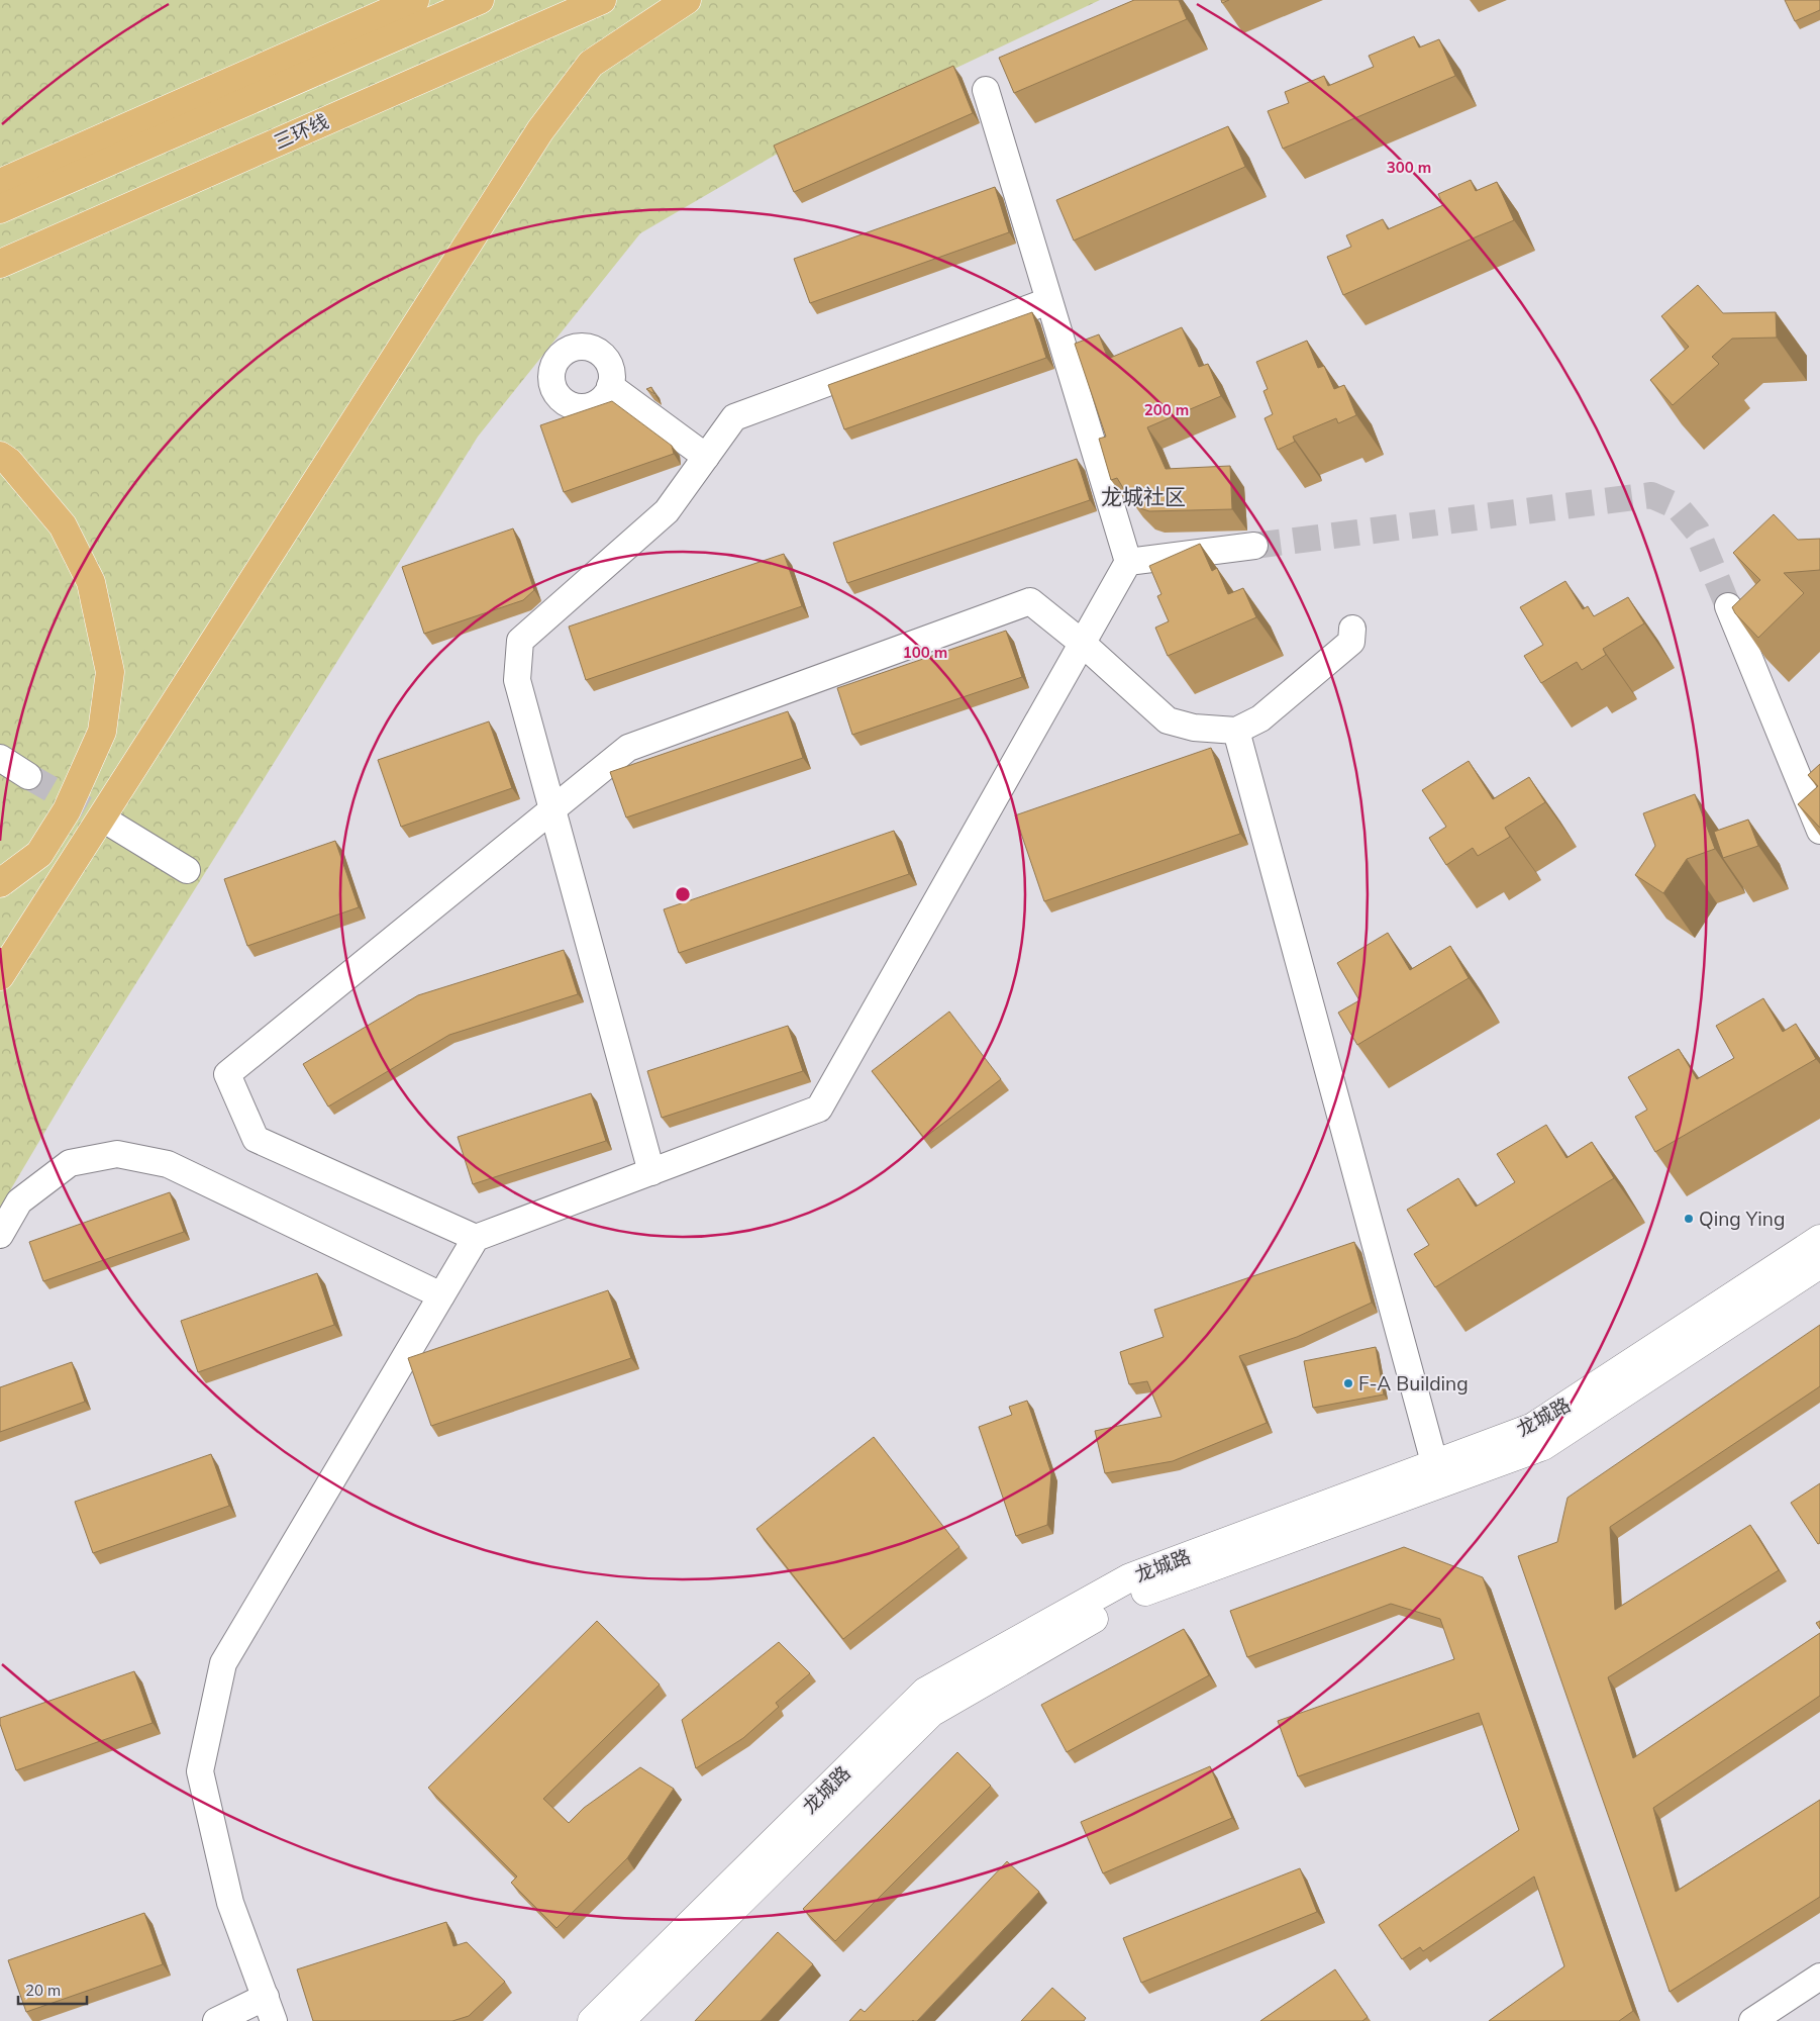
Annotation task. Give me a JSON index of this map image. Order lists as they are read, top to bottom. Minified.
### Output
{"streets":{"highway":["三环线"],"street":["龙城路"]},"districts":["龙城社区"],"places":["Qing Ying","F-A Building"],"scale_bar":"20 m","rings":["300 m","200 m","100 m"]}
